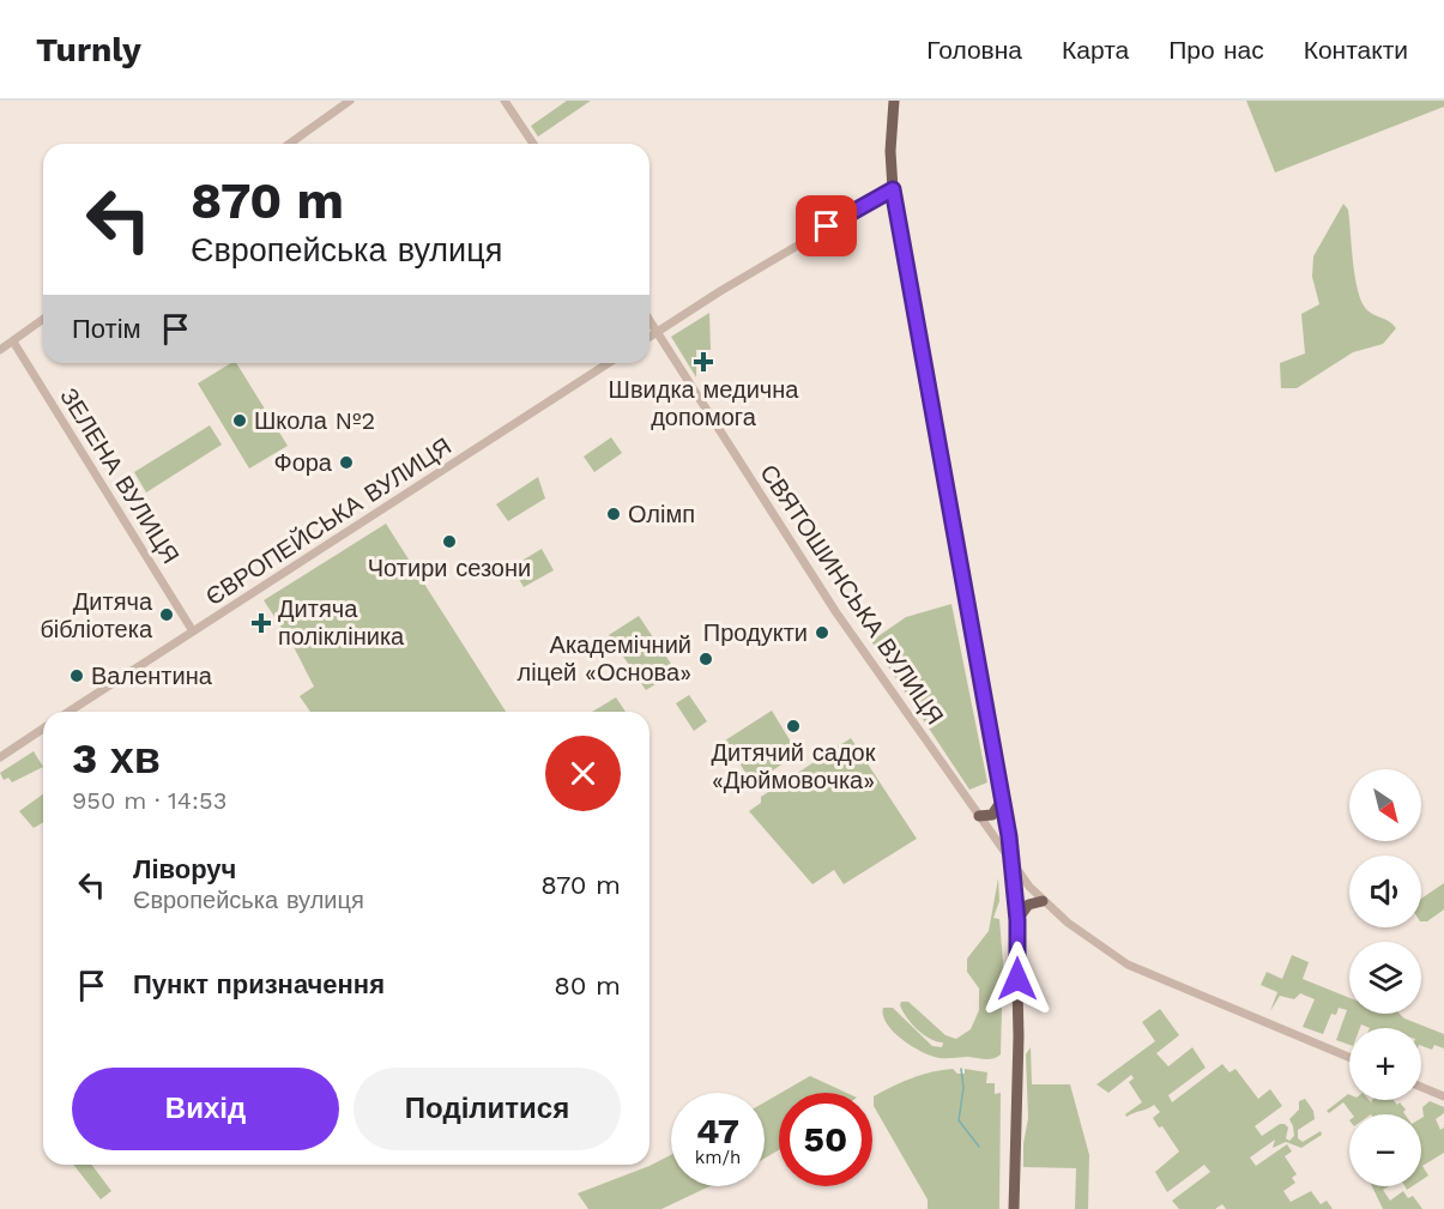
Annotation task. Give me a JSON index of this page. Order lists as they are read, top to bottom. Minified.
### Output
{"streets":{"street":["ЗЕЛЕНА ВУЛИЦЯ","ЄВРОПЕЙСЬКА ВУЛИЦЯ","СВЯТОШИНСЬКА ВУЛИЦЯ"]},"crossings":[["ЗЕЛЕНА ВУЛИЦЯ","ЄВРОПЕЙСЬКА ВУЛИЦЯ"]],"places":{"health":["Швидка медична допомога","Дитяча полікліника"],"other":["Школа №2","Фора","Олімп","Чотири сезони","Дитяча бібліотека","Продукти","Академічний ліцей «Основа»","Валентина","Дитячий садок «Дюймовочка»"]},"north":"bottom right","page":{"header":"Turnly","nav":["Головна","Карта","Про нас","Контакти"],"turn":["870 m","Європейська вулиця"],"then":"Потім","heading":["3 хв","950 m · 14:53"],"map_buttons":["+","−"],"list":[{"name":"Ліворуч","note":"Європейська вулиця","value":"870 m"},{"name":"Пункт призначення","value":"80 m"}],"buttons":["Вихід","Поділитися"],"speed":"47 km/h","limit":"50"}}
